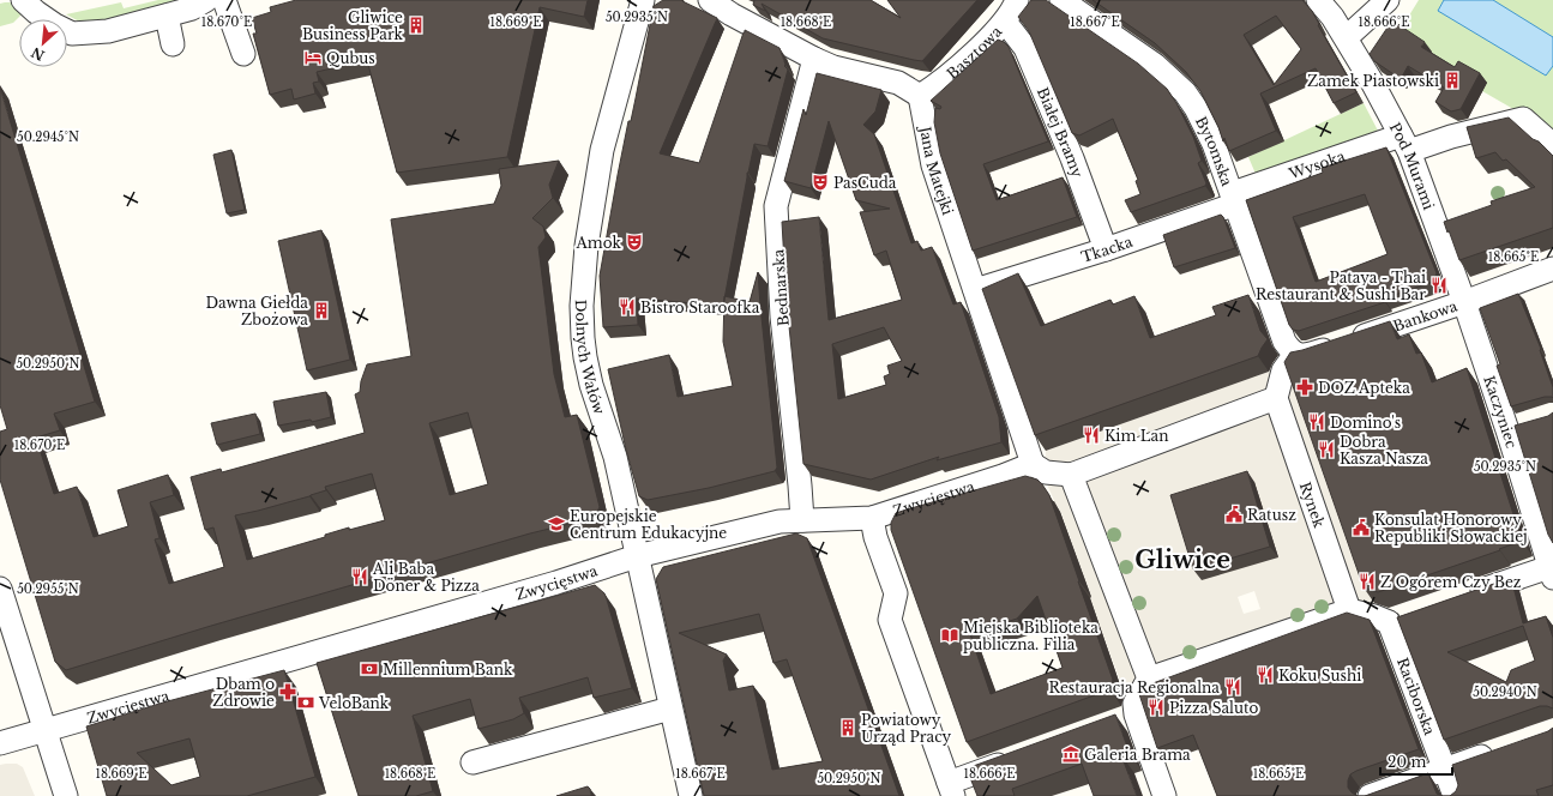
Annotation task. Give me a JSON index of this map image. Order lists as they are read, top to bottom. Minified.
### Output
{"streets":{"street":["Basztowa","Białej Bramy","Bytomska","Wysoka","Pod Murami","Jana Matejki","Tkacka","Bednarska","Bankowa","Dolnych Wałów","Kaczyniec","Zwycięstwa","Rynek","Raciborska"]},"crossings":[["Basztowa","Białej Bramy"],["Basztowa","Jana Matejki"],["Białej Bramy","Tkacka"],["Bytomska","Wysoka"],["Bytomska","Tkacka"],["Bytomska","Bankowa"],["Wysoka","Pod Murami"],["Wysoka","Tkacka"],["Pod Murami","Bankowa"],["Pod Murami","Kaczyniec"],["Jana Matejki","Tkacka"],["Jana Matejki","Zwycięstwa"],["Bednarska","Zwycięstwa"],["Bankowa","Kaczyniec"],["Dolnych Wałów","Zwycięstwa"],["Rynek","Raciborska"]],"districts":["Gliwice"],"places":{"building":["Gliwice Business Park","Zamek Piastowski","Dawna Giełda Zbożowa","Powiatowy Urząd Pracy"],"hotel":["Qubus"],"theatre":["PasCuda","Amok"],"restaurant":["Pataya - Thai Restaurant & Sushi Bar","Bistro Staroofka","Domino's","Kim Lan","Dobra Kasza Nasza","Ali Baba Döner & Pizza","Z Ogórem Czy Bez","Koku Sushi","Restauracja Regionalna","Pizza Saluto"],"pharmacy":["DOZ Apteka","Dbam o Zdrowie"],"public building":["Ratusz","Konsulat Honorowy Republiki Słowackiej"],"school or university":["Europejskie Centrum Edukacyjne"],"library":["Miejska Biblioteka publiczna. Filia"],"bank":["Millennium Bank","VeloBank"],"museum":["Galeria Brama"]},"scale_bar":"20 m","north":"bottom left","coordinates":["50.2935°N","18.670°E","18.669°E","18.668°E","18.667°E","18.666°E","50.2945°N","18.665°E","50.2950°N","50.2955°N","50.2940°N"]}
